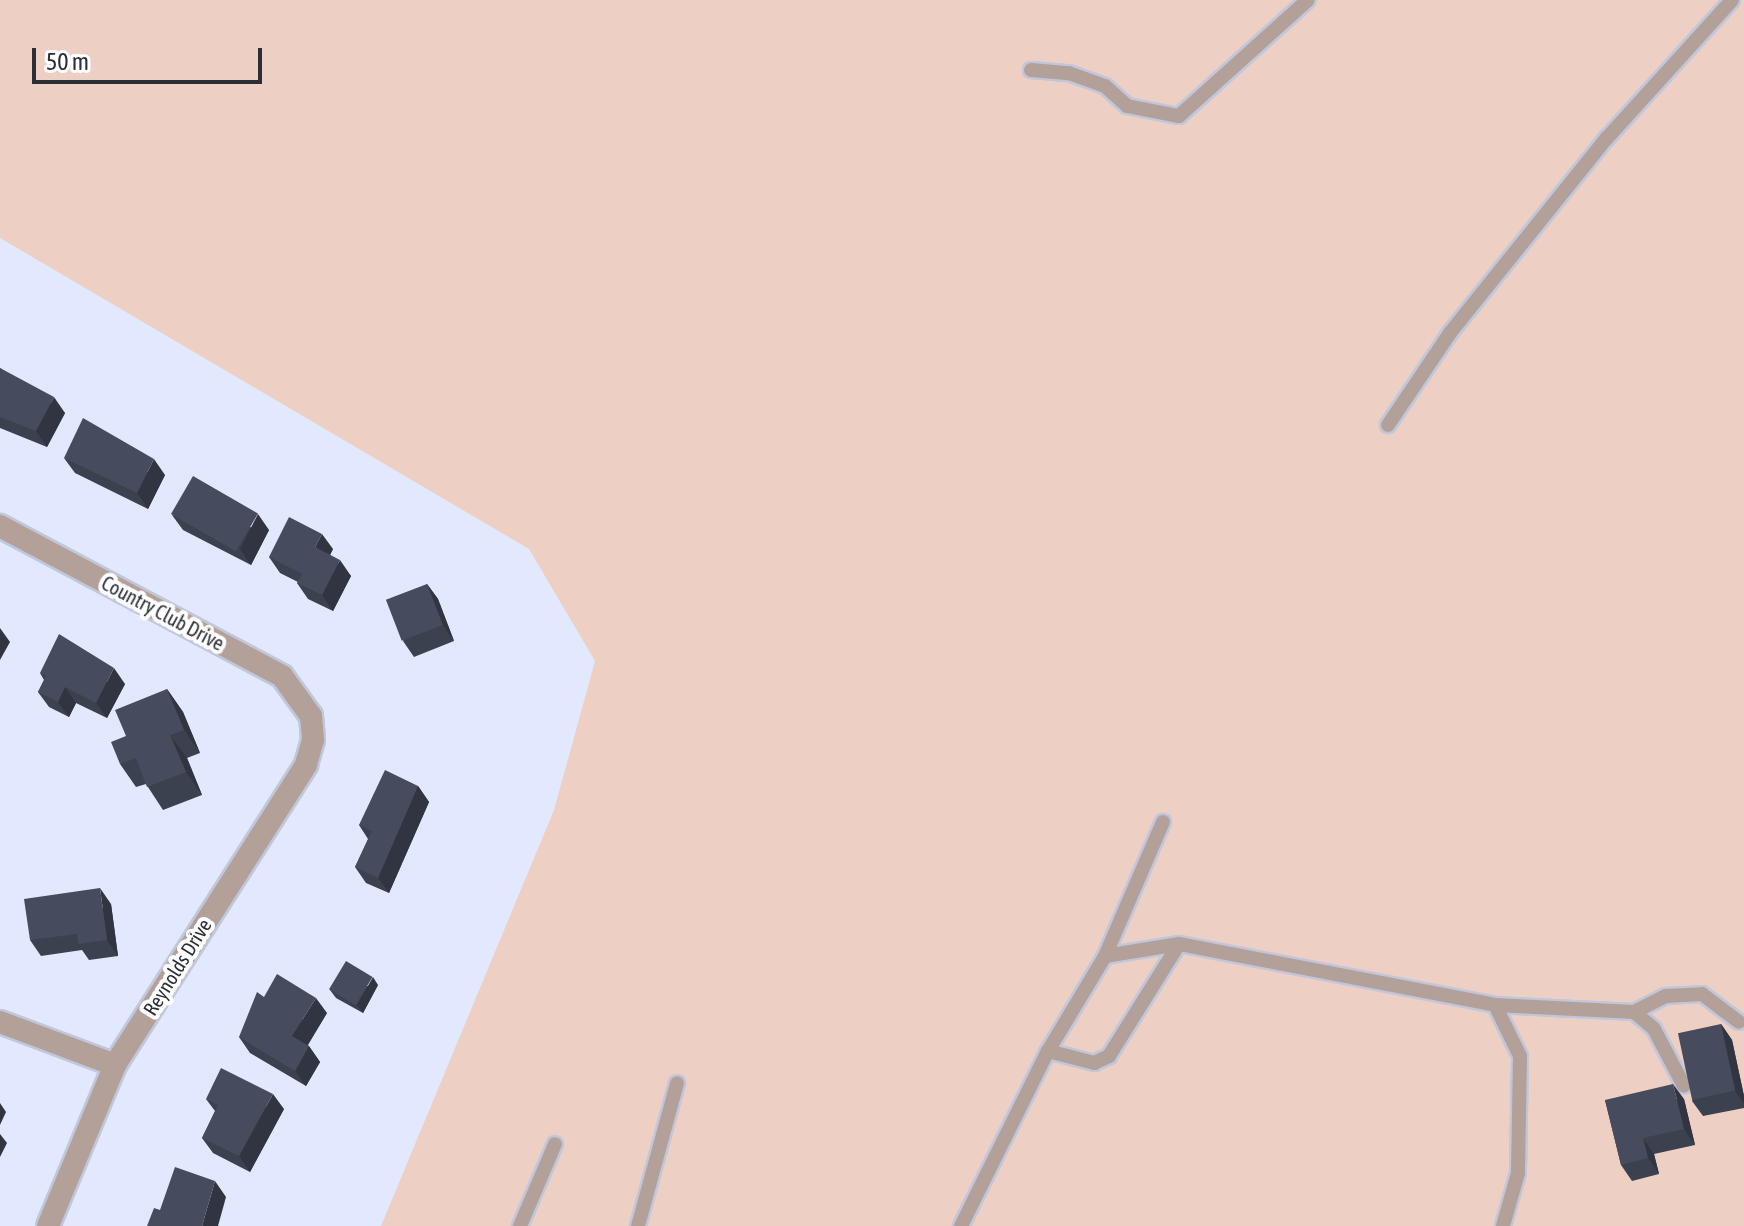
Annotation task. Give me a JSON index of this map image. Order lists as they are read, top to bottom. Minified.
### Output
{"streets":{"street":["Country Club Drive","Reynolds Drive"]},"crossings":[["Country Club Drive","Reynolds Drive"]],"scale_bar":"50 m"}
